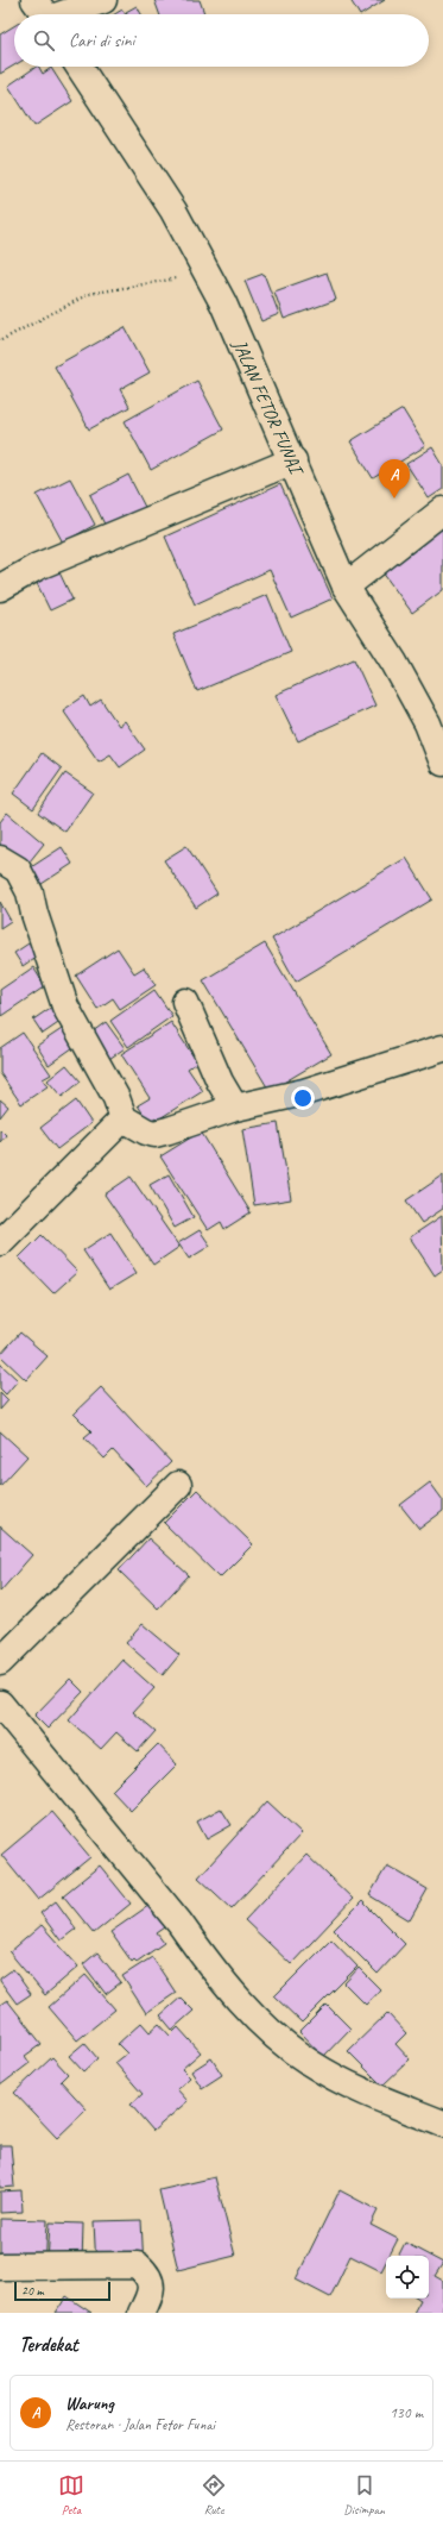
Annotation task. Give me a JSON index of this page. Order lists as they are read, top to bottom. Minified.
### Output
{"streets":{"street":["JALAN FETOR FUNAI"]},"scale_bar":"20 m","page":{"search":"Cari di sini","pins":"A","scale":"20 m","heading":"Terdekat","list":[{"mark":"A","name":"Warung","note":"Restoran · Jalan Fetor Funai","value":"130 m"}],"nav":["Peta","Rute","Disimpan"]}}
